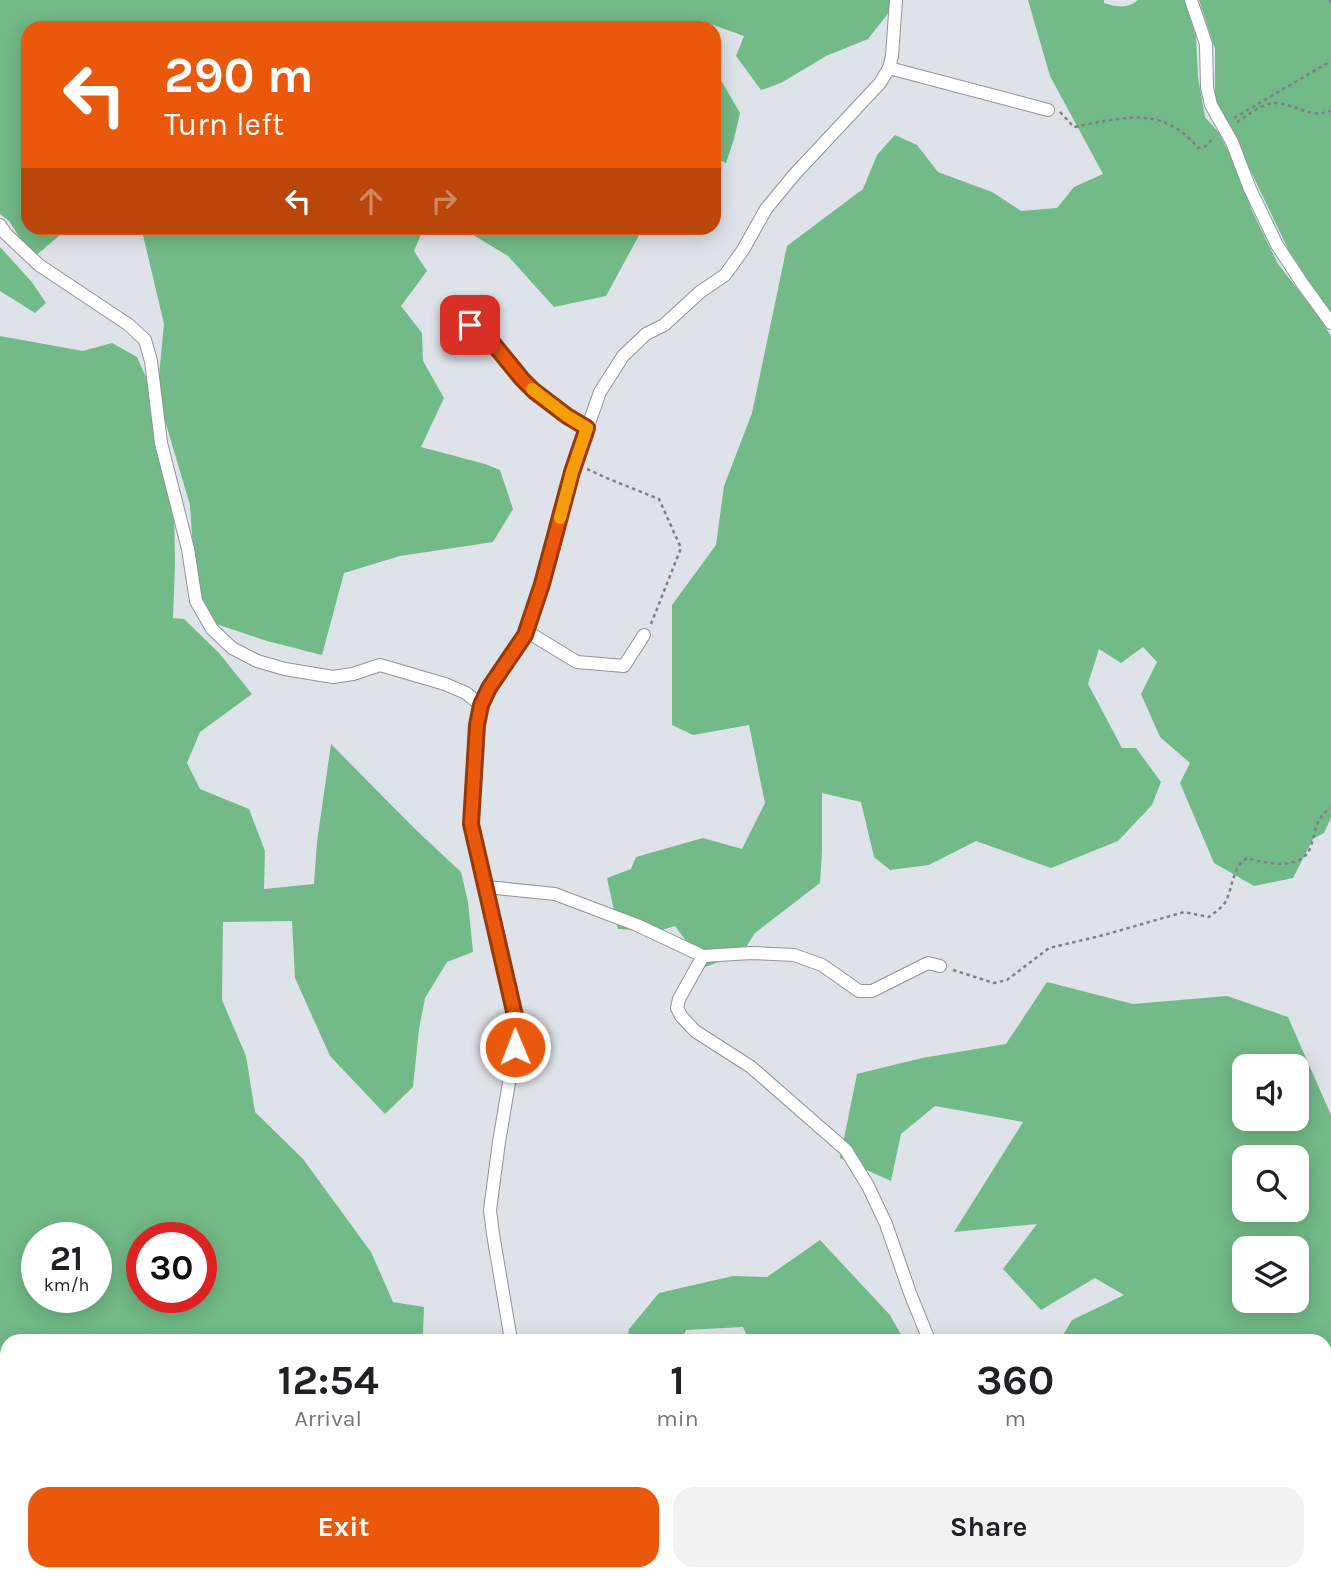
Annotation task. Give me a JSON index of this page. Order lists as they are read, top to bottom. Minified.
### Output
{"page":{"turn":["290 m","Turn left"],"speed":"21 km/h","limit":"30","eta":["12:54","Arrival","1","min","360","m"],"buttons":["Exit","Share"]}}
